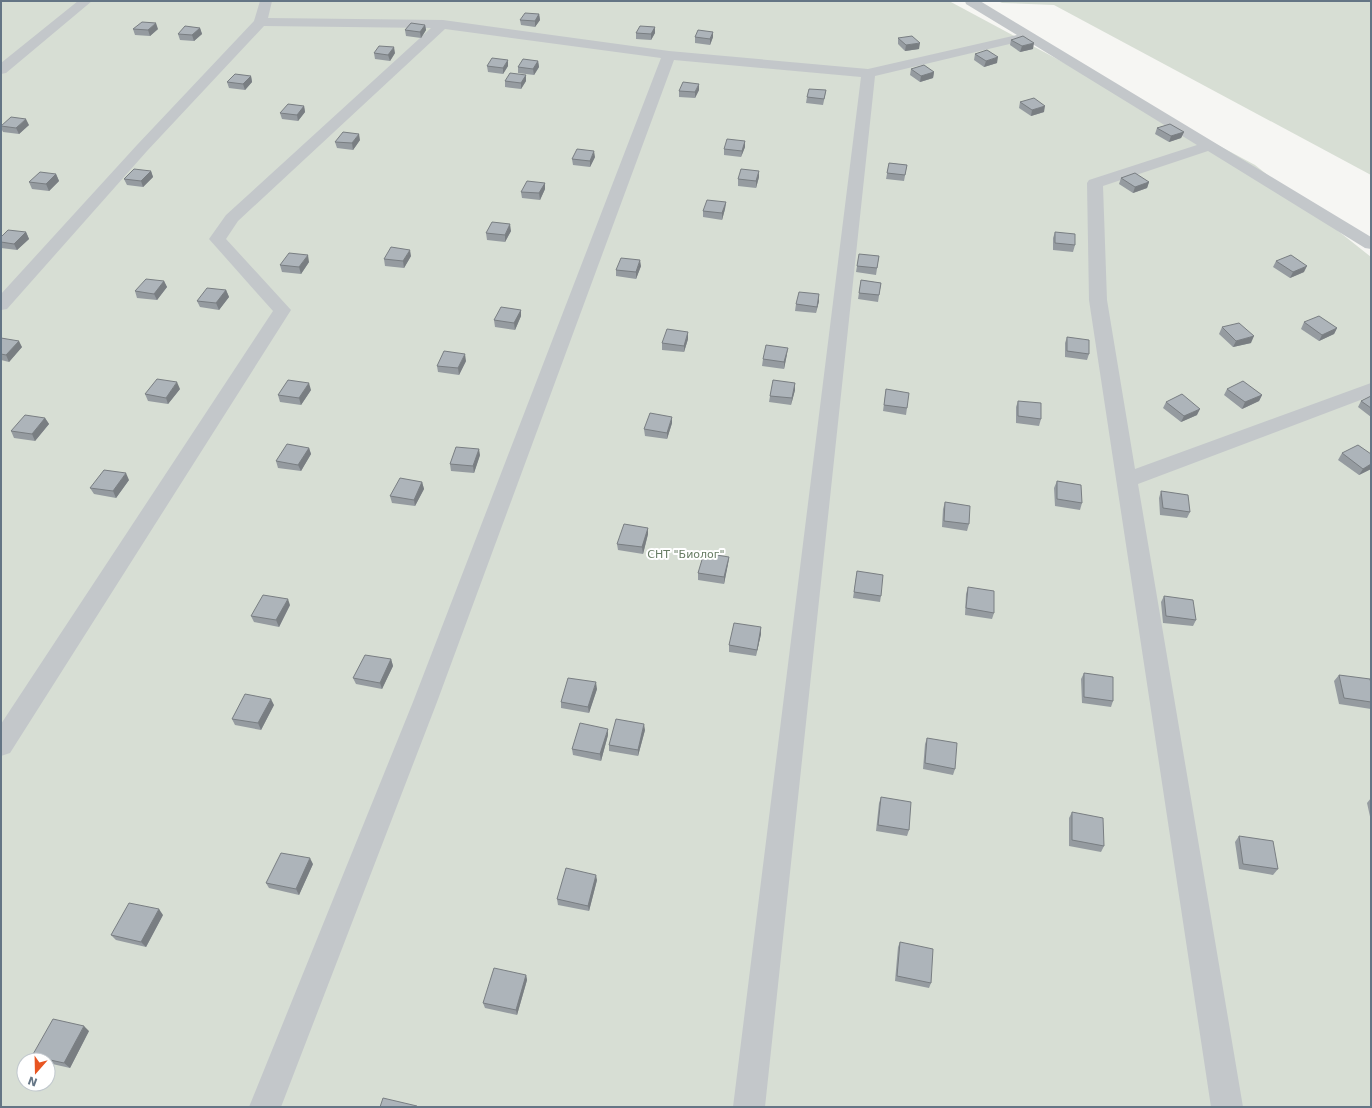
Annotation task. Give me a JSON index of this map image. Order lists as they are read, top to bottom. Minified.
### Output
{"parks":["СНТ \"Биолог\""],"north":"bottom"}
